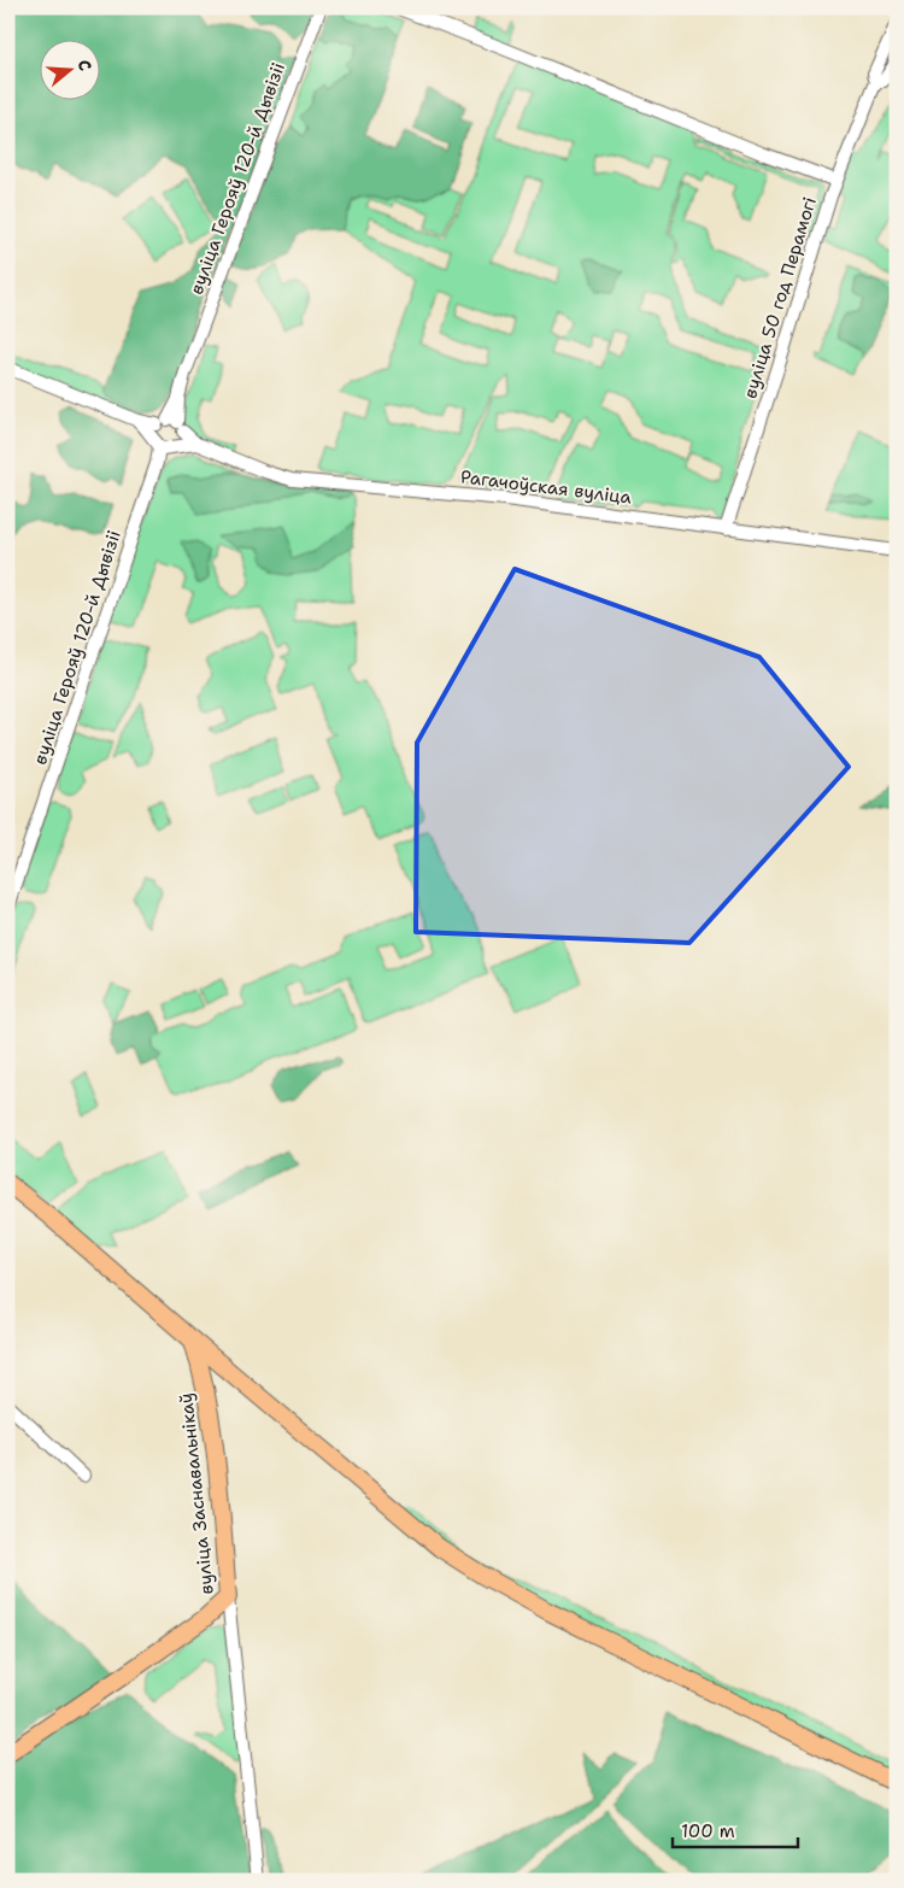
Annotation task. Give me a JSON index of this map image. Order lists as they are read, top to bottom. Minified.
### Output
{"streets":{"main road":["вуліца Заснавальнікаў"],"street":["вуліца Герояў 120-й Дывізіі","вуліца 50 год Перамогі","Рагачоўская вуліца"]},"crossings":[["вуліца Герояў 120-й Дывізіі","Рагачоўская вуліца"],["вуліца 50 год Перамогі","Рагачоўская вуліца"]],"scale_bar":"100 m","north":"right"}
